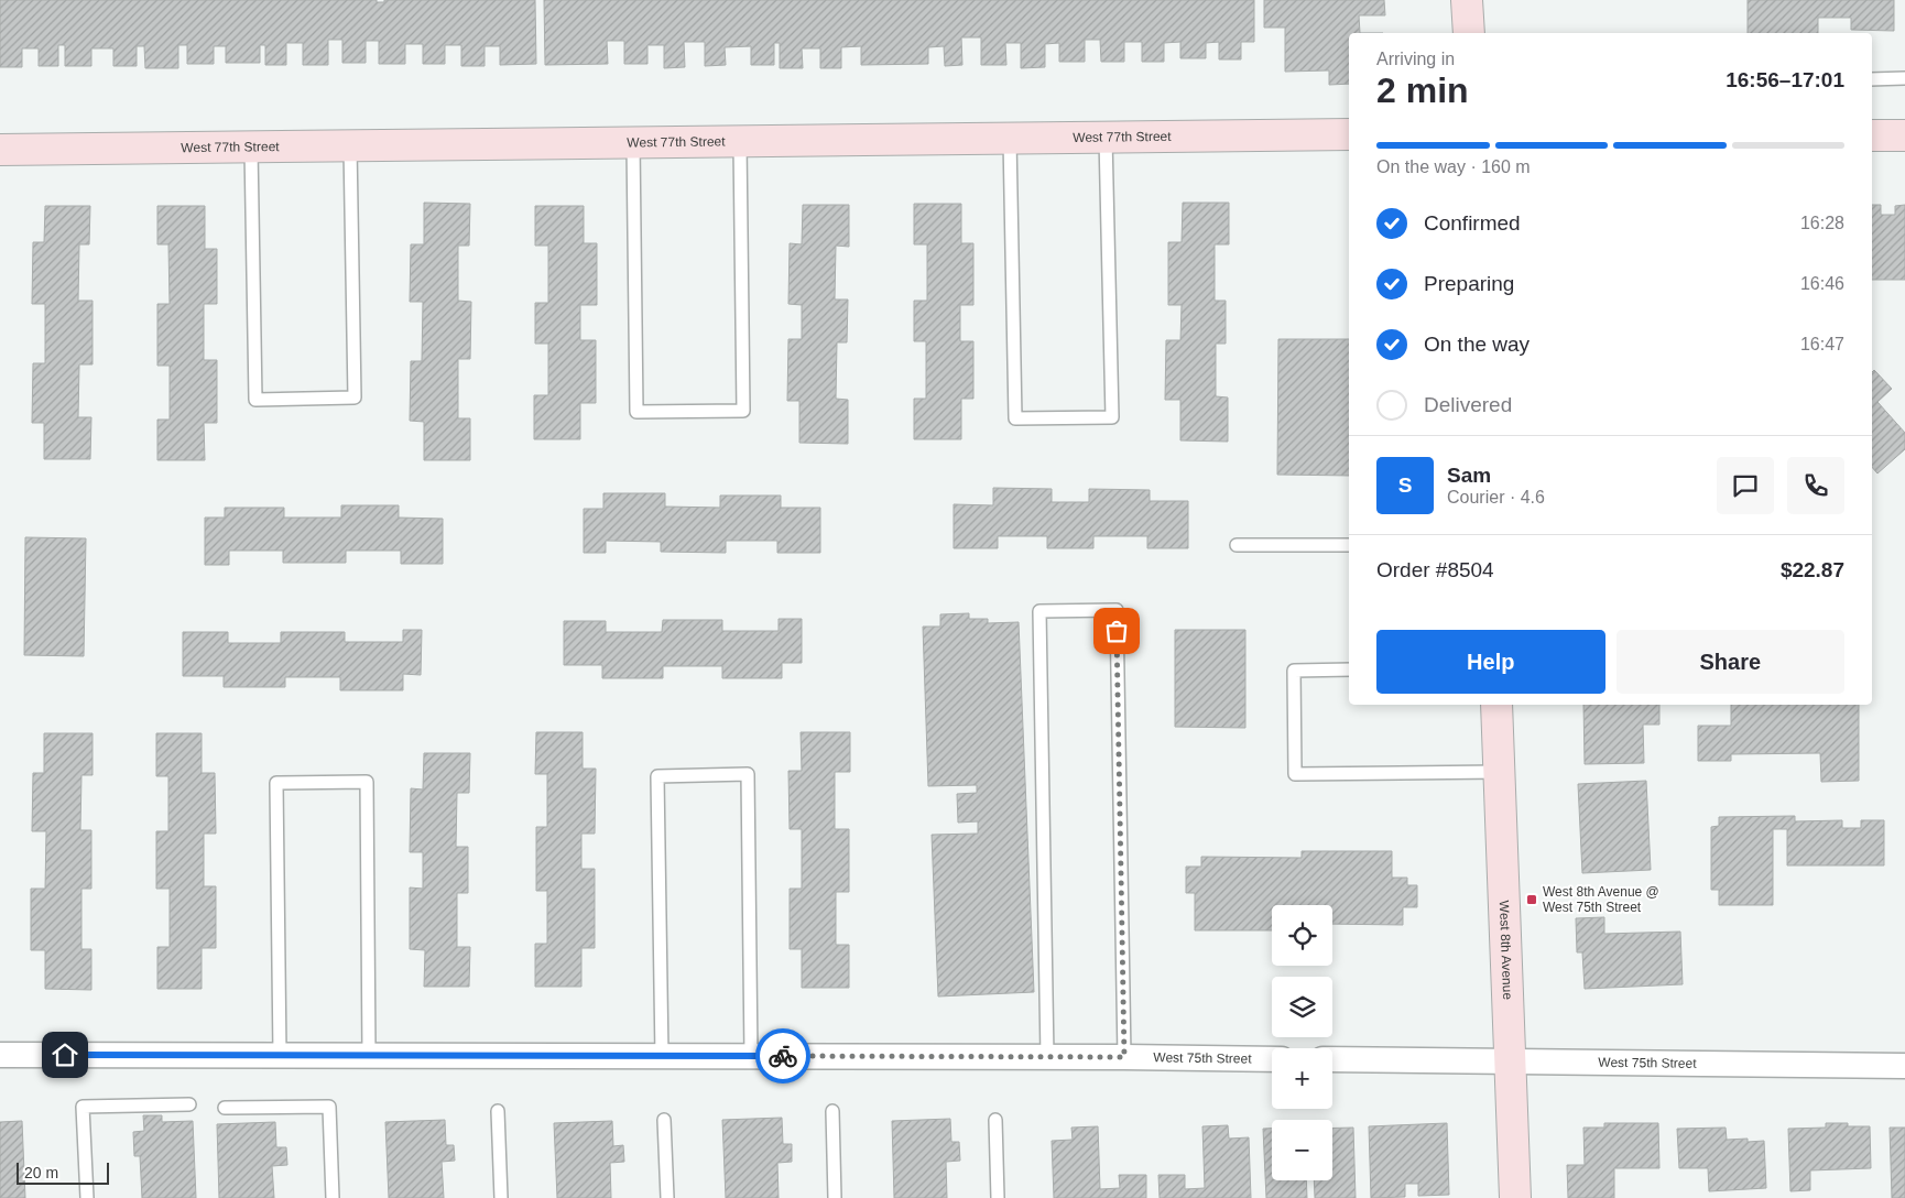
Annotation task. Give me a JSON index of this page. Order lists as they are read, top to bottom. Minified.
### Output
{"streets":{"street":["West 77th Street","West 8th Avenue","West 75th Street"]},"crossings":[["West 8th Avenue","West 75th Street"]],"places":{"transit":["West 8th Avenue @ West 75th Street"]},"scale_bar":"20 m","page":{"heading":["2 min","Arriving in","16:56–17:01"],"panel":["Sam","Courier · 4.6","Order #8504","$22.87"],"bar":"On the way · 160 m","list":[["Confirmed","16:28"],["Preparing","16:46"],["On the way","16:47"],"Delivered"],"round":"S","buttons":["Help","Share"],"map_buttons":["+","−"],"scale":"20 m"}}
